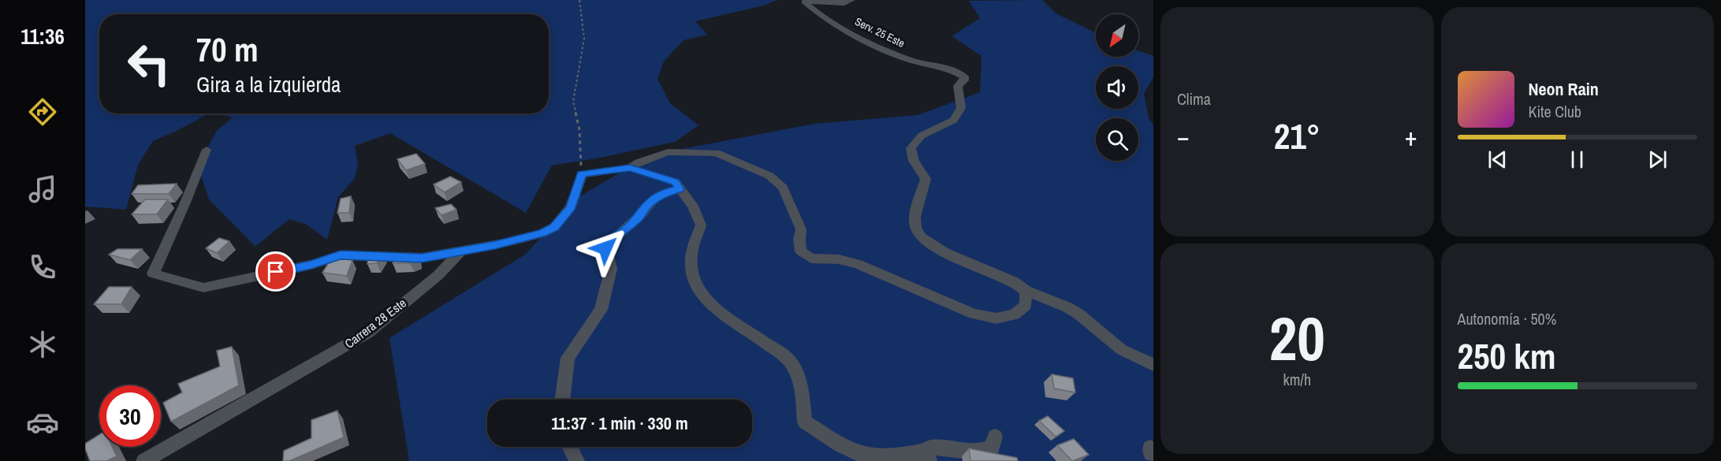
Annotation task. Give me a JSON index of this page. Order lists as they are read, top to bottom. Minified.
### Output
{"streets":{"street":["Serv. 25 Este","Carrera 28 Este"]},"north":"bottom left","page":{"tabs":"11:36","tile":["Clima",["20","km/h"],["Autonomía · 50%","250 km"]],"turn":["70 m","Gira a la izquierda"],"song":["Neon Rain","Kite Club"],"heat":["−","21°","+"],"limit":"30","trip":"11:37 · 1 min · 330 m"}}
